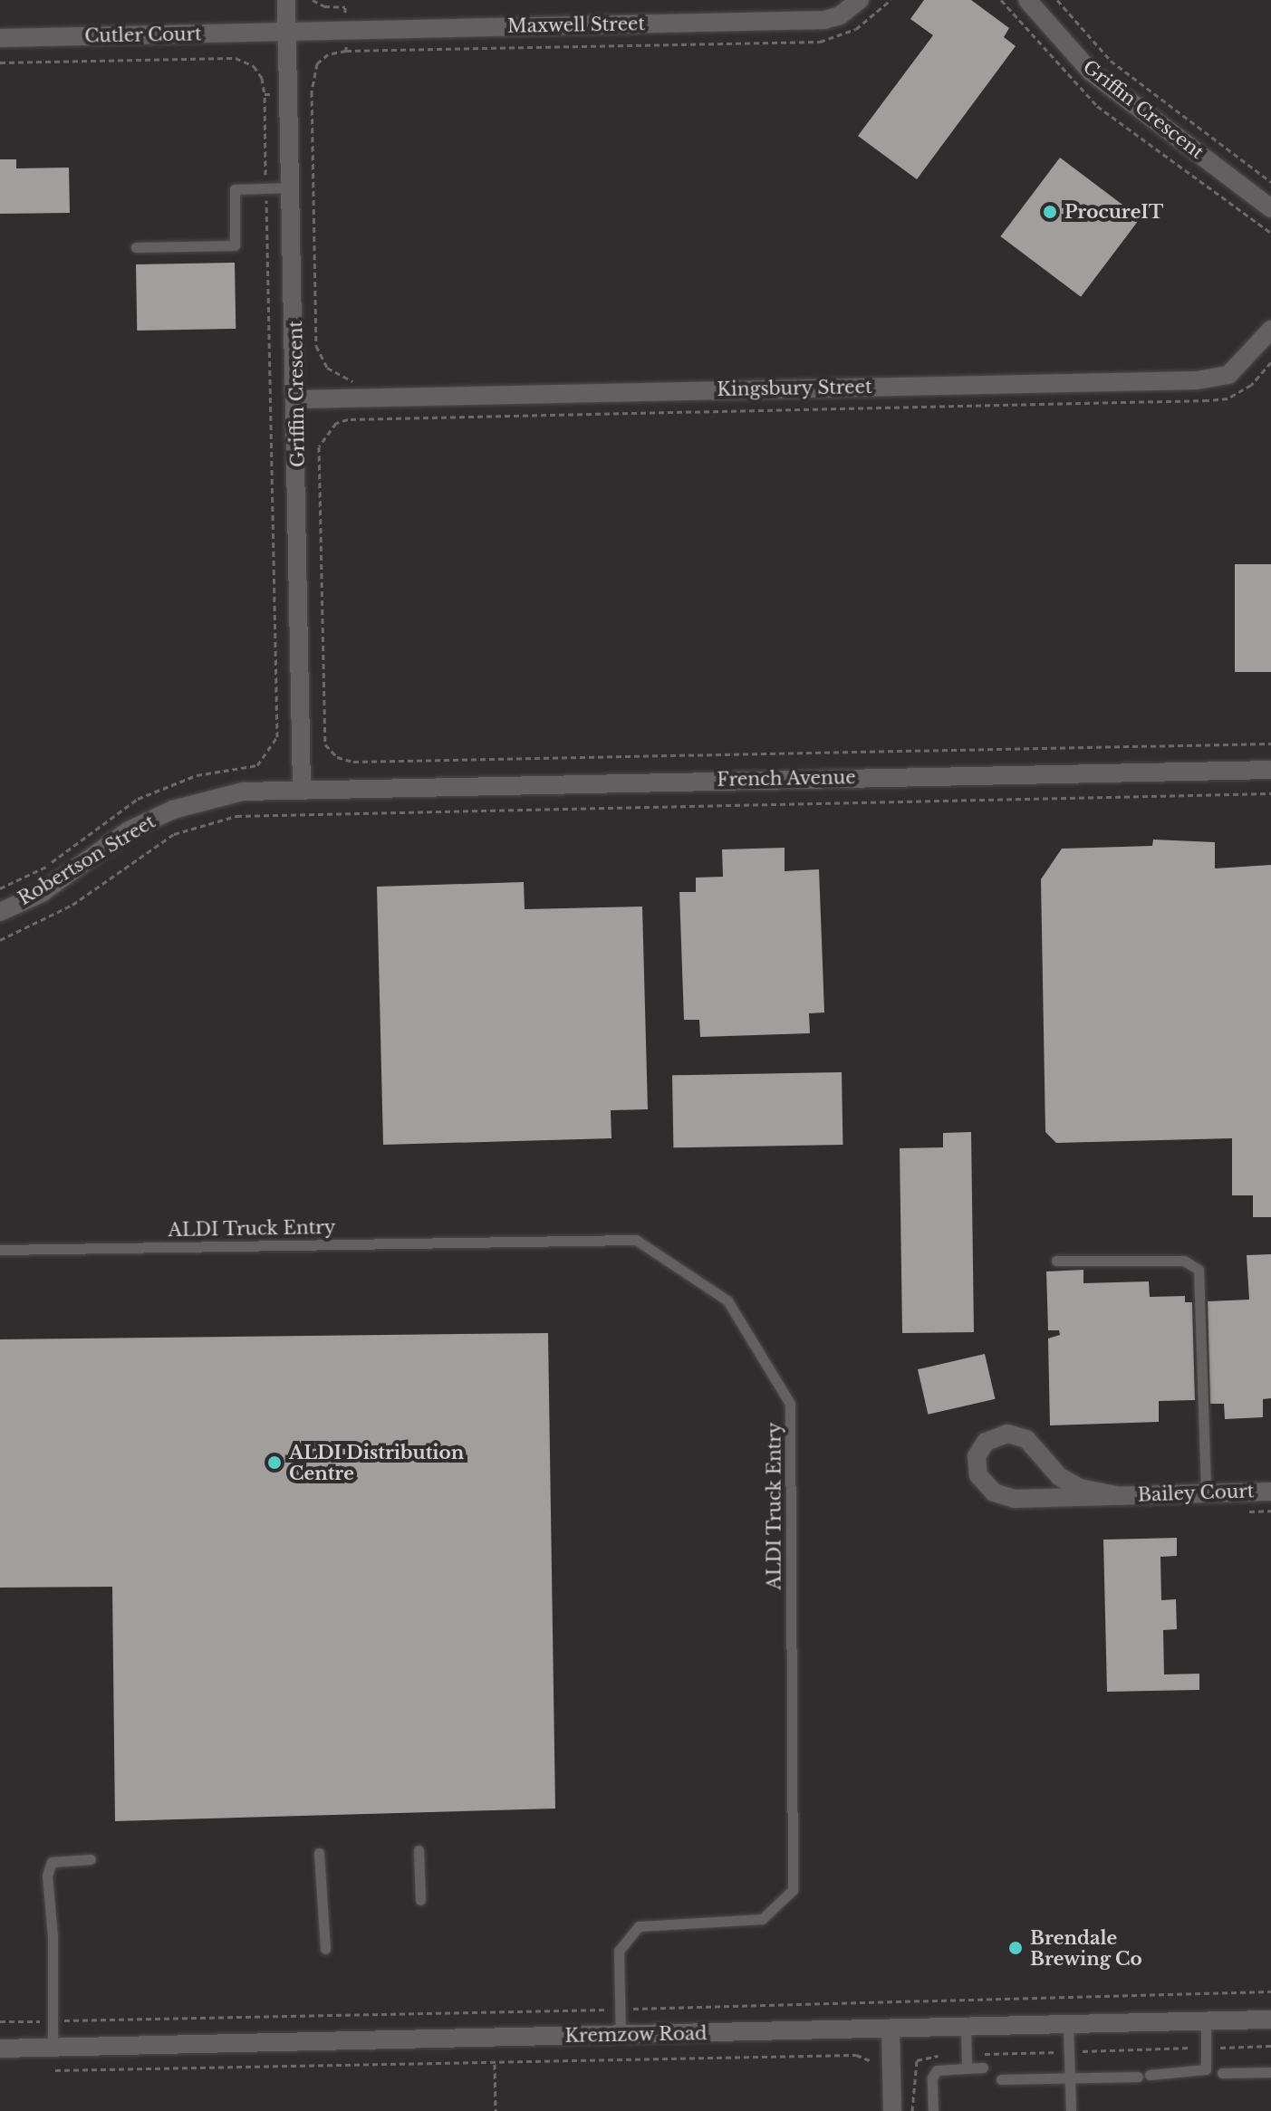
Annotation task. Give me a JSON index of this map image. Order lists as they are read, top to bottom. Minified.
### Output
{"streets":{"street":["Maxwell Street","Cutler Court","Griffin Crescent","Kingsbury Street","French Avenue","Robertson Street","Bailey Court","Kremzow Road"],"lane":["ALDI Truck Entry"]},"crossings":[["Maxwell Street","Cutler Court"],["Maxwell Street","Griffin Crescent"],["Cutler Court","Griffin Crescent"],["Griffin Crescent","Kingsbury Street"],["Griffin Crescent","French Avenue"],["Griffin Crescent","Robertson Street"],["French Avenue","Robertson Street"],["ALDI Truck Entry","Kremzow Road"]],"places":["ProcureIT","ALDI Distribution Centre","Brendale Brewing Co"]}
